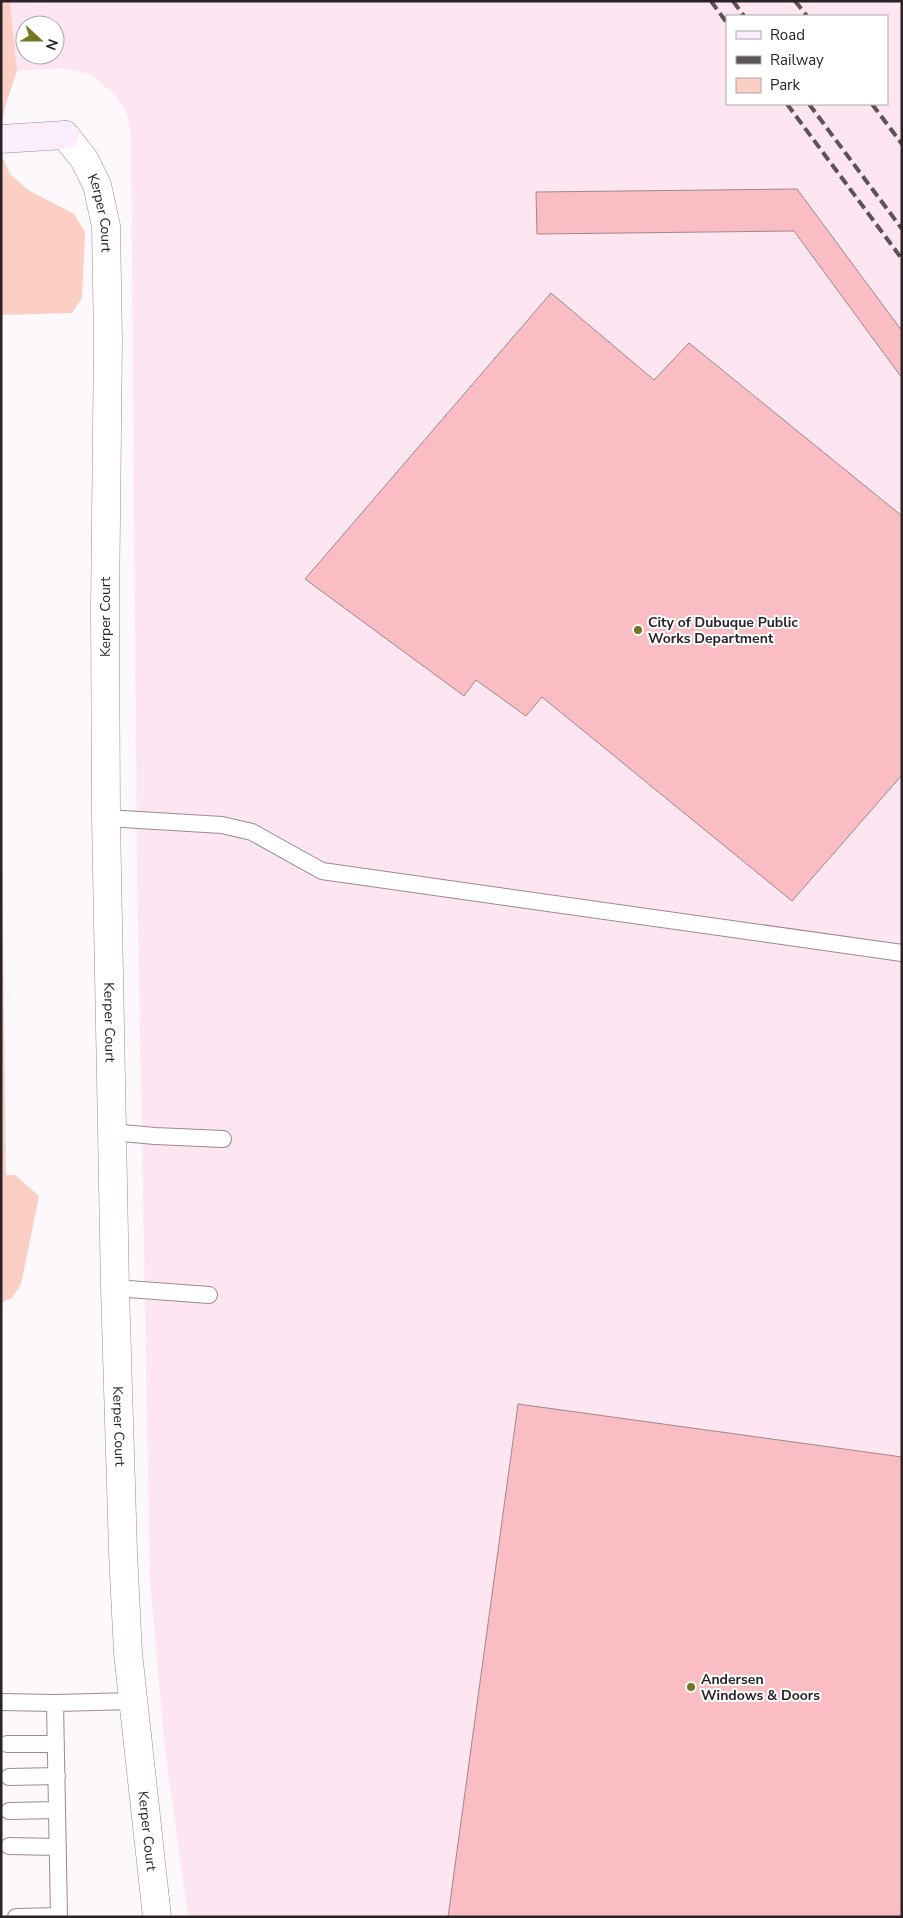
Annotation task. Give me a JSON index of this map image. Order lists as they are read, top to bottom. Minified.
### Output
{"streets":{"street":["Kerper Court"]},"places":["City of Dubuque Public Works Department","Andersen Windows & Doors"],"legend":["Road","Railway","Park"],"north":"right"}
